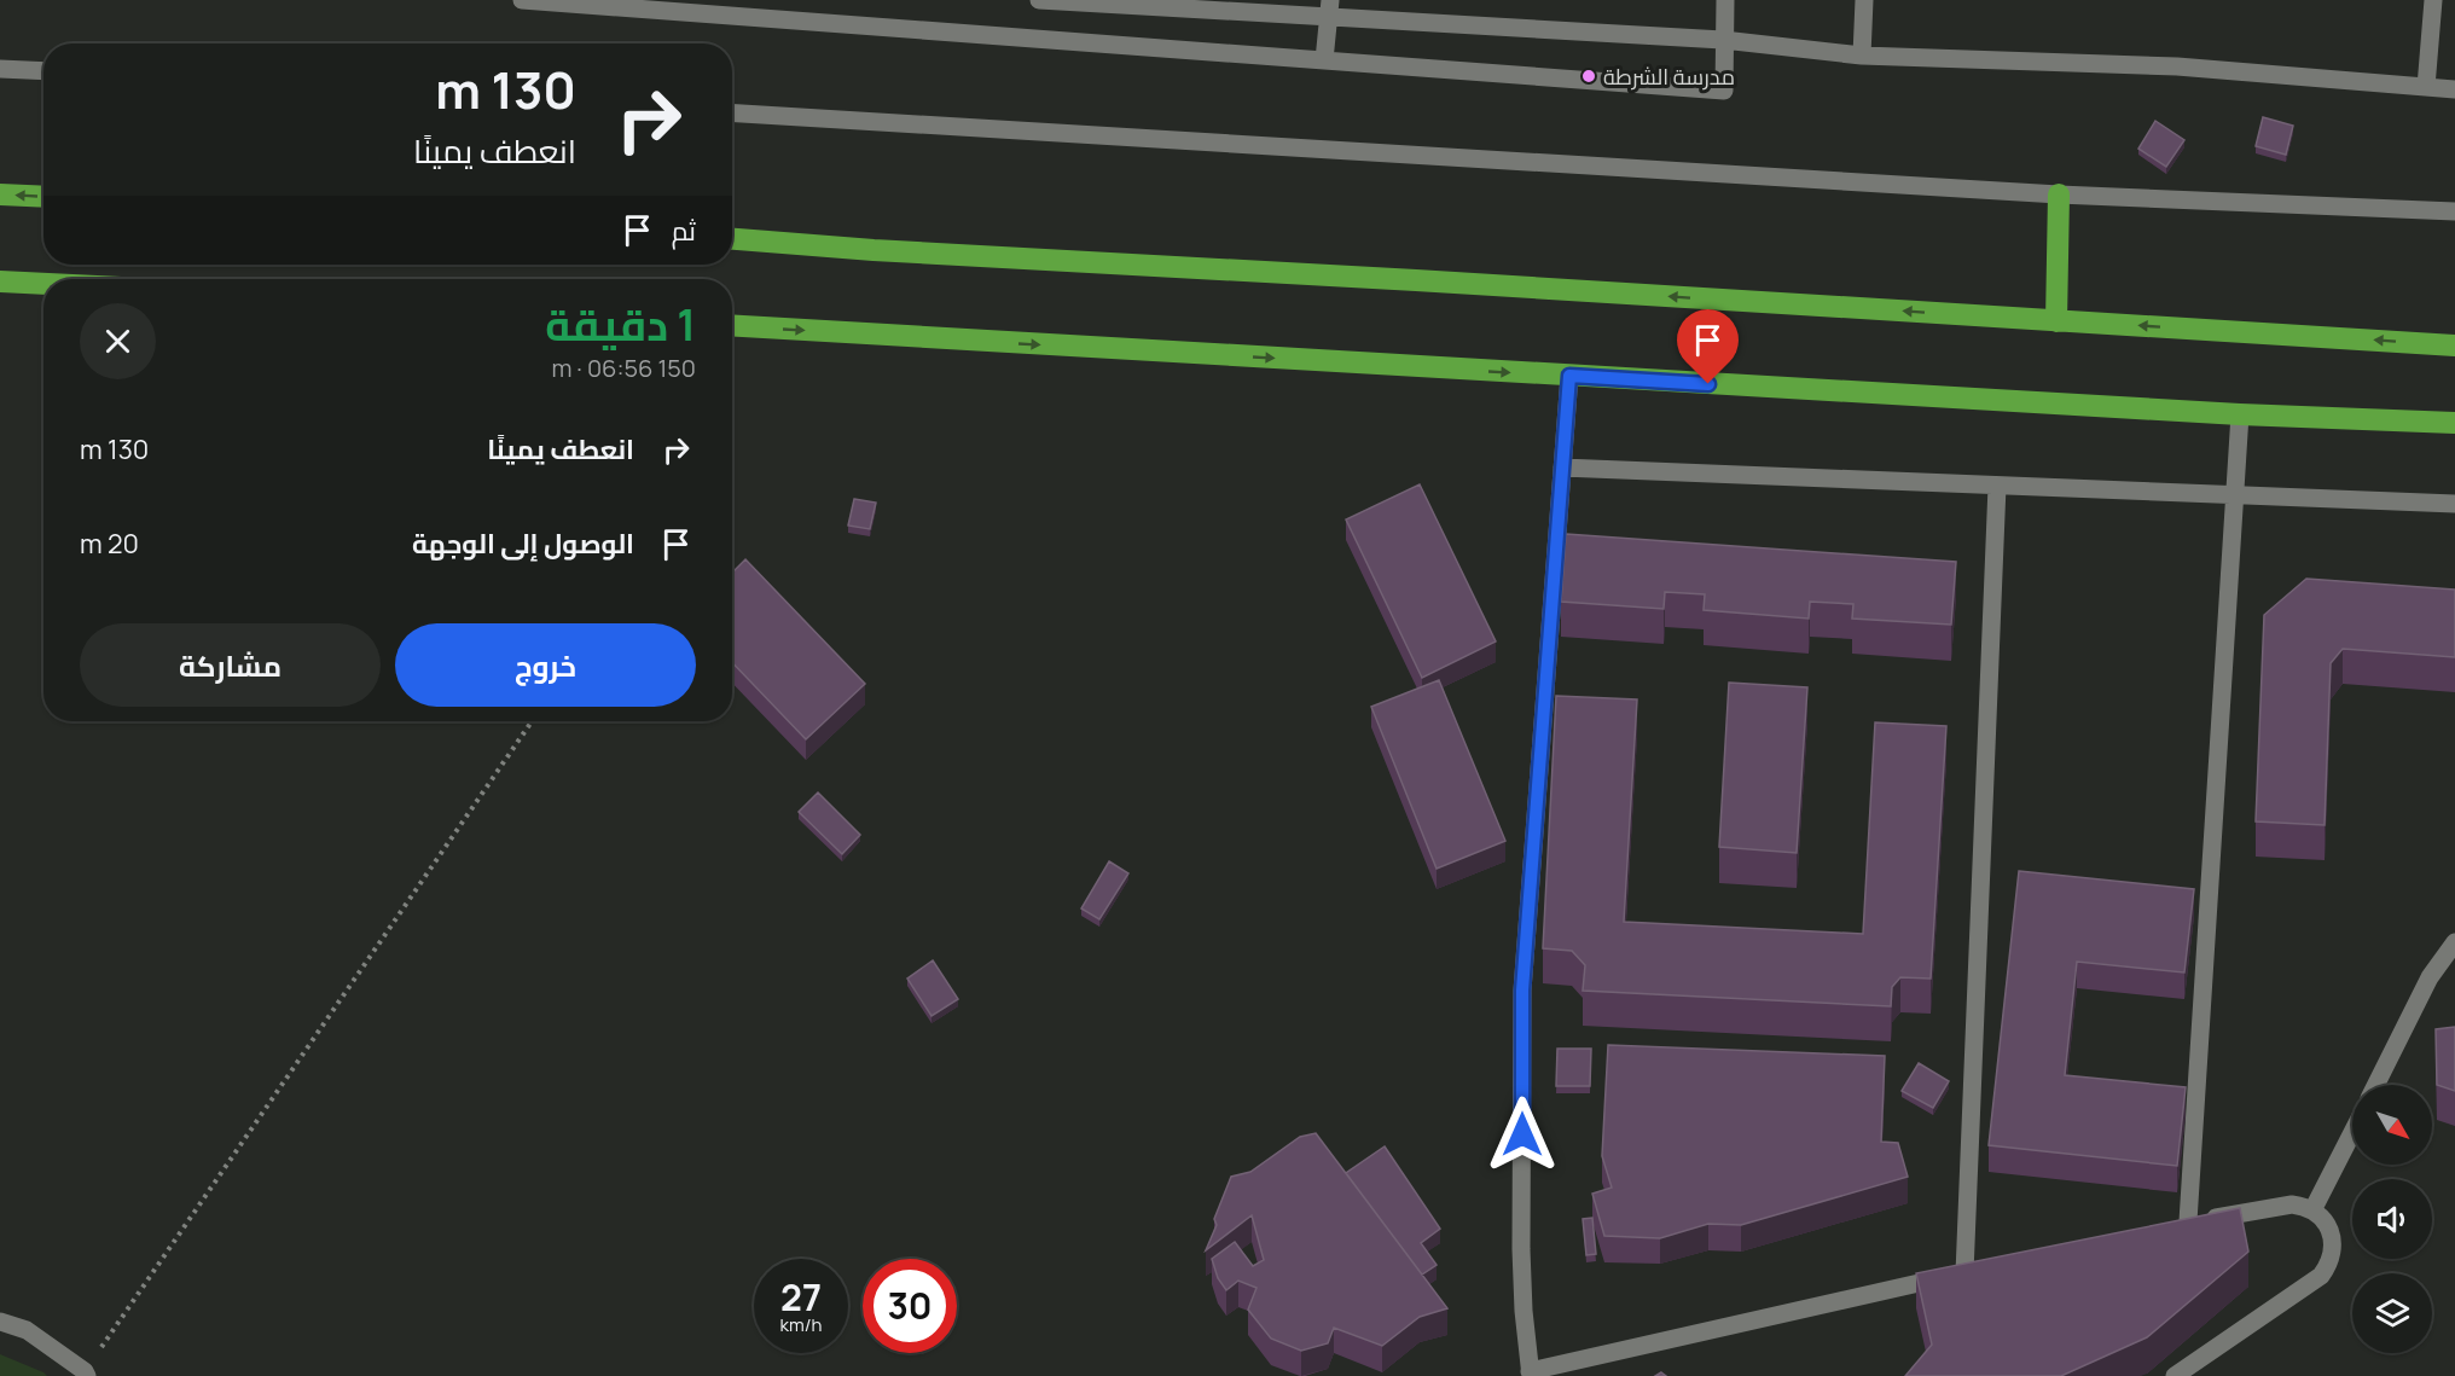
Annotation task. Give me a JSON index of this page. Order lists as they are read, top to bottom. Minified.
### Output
{"places":["مدرسة الشرطة"],"north":"bottom right","page":{"turn":["130 m","انعطف يمينًا"],"then":"ثم","heading":["1 دقيقة","150 m · 06:56"],"list":[{"name":"انعطف يمينًا","value":"130 m"},{"name":"الوصول إلى الوجهة","value":"20 m"}],"buttons":["خروج","مشاركة"],"speed":"27 km/h","limit":"30"}}
